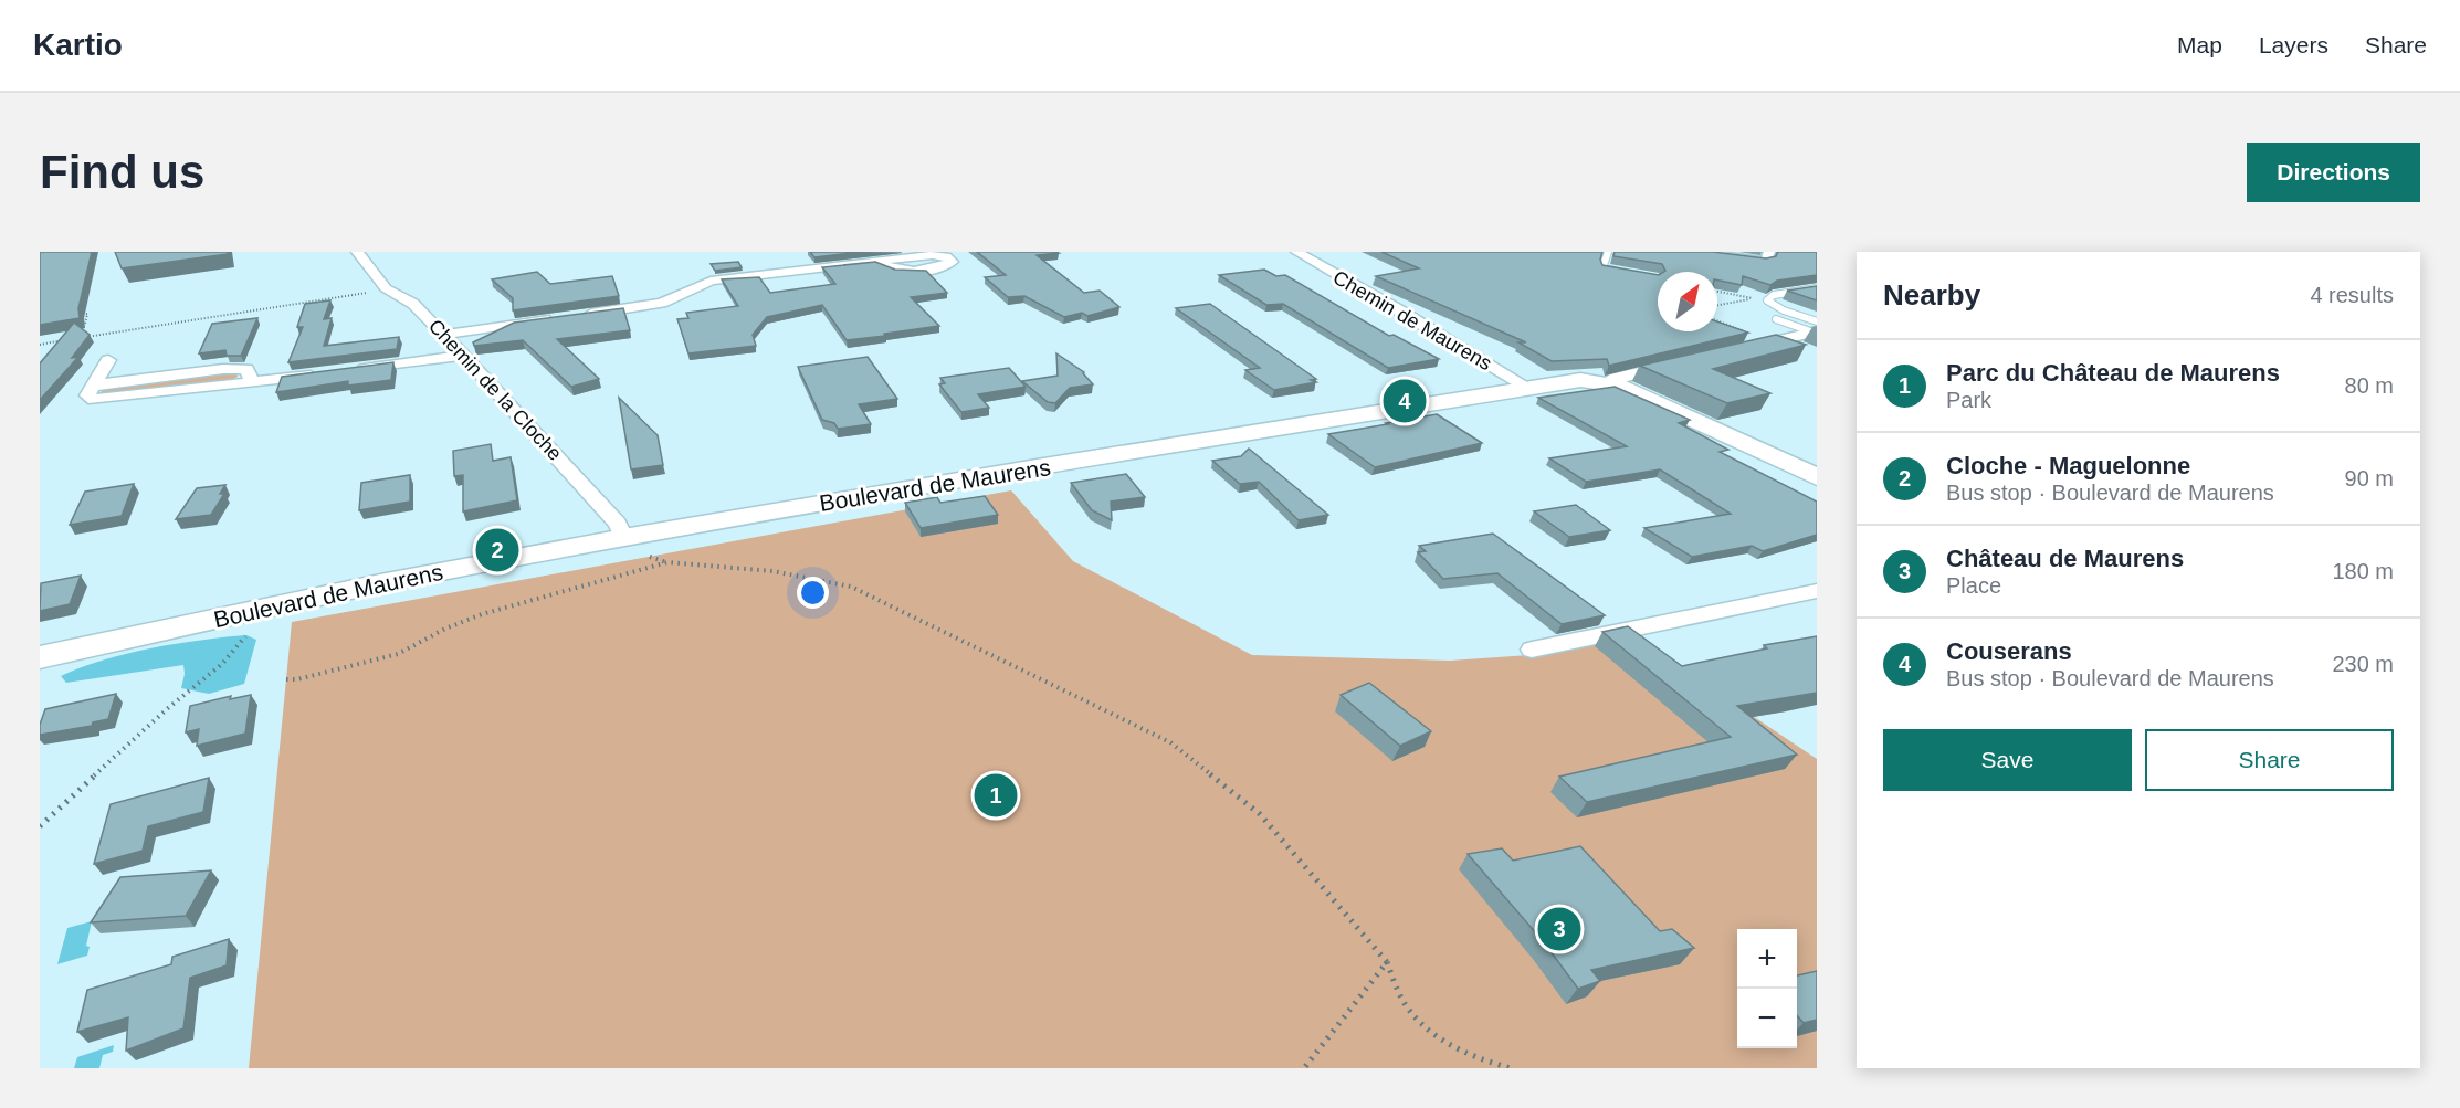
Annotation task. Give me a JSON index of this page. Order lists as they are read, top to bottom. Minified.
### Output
{"streets":{"street":["Chemin de Maurens","Chemin de la Cloche","Boulevard de Maurens"]},"crossings":[["Chemin de Maurens","Boulevard de Maurens"],["Chemin de la Cloche","Boulevard de Maurens"]],"north":"top right","page":{"header":"Kartio","nav":["Map","Layers","Share"],"buttons":["Directions",["Save","Share"]],"title":"Find us","heading":["Nearby","4 results"],"list":[{"mark":"1","name":"Parc du Château de Maurens","note":"Park","value":"80 m"},{"mark":"2","name":"Cloche - Maguelonne","note":"Bus stop · Boulevard de Maurens","value":"90 m"},{"mark":"3","name":"Château de Maurens","note":"Place","value":"180 m"},{"mark":"4","name":"Couserans","note":"Bus stop · Boulevard de Maurens","value":"230 m"}],"pins":["4","2","1","3"],"map_buttons":["+","−"]}}
